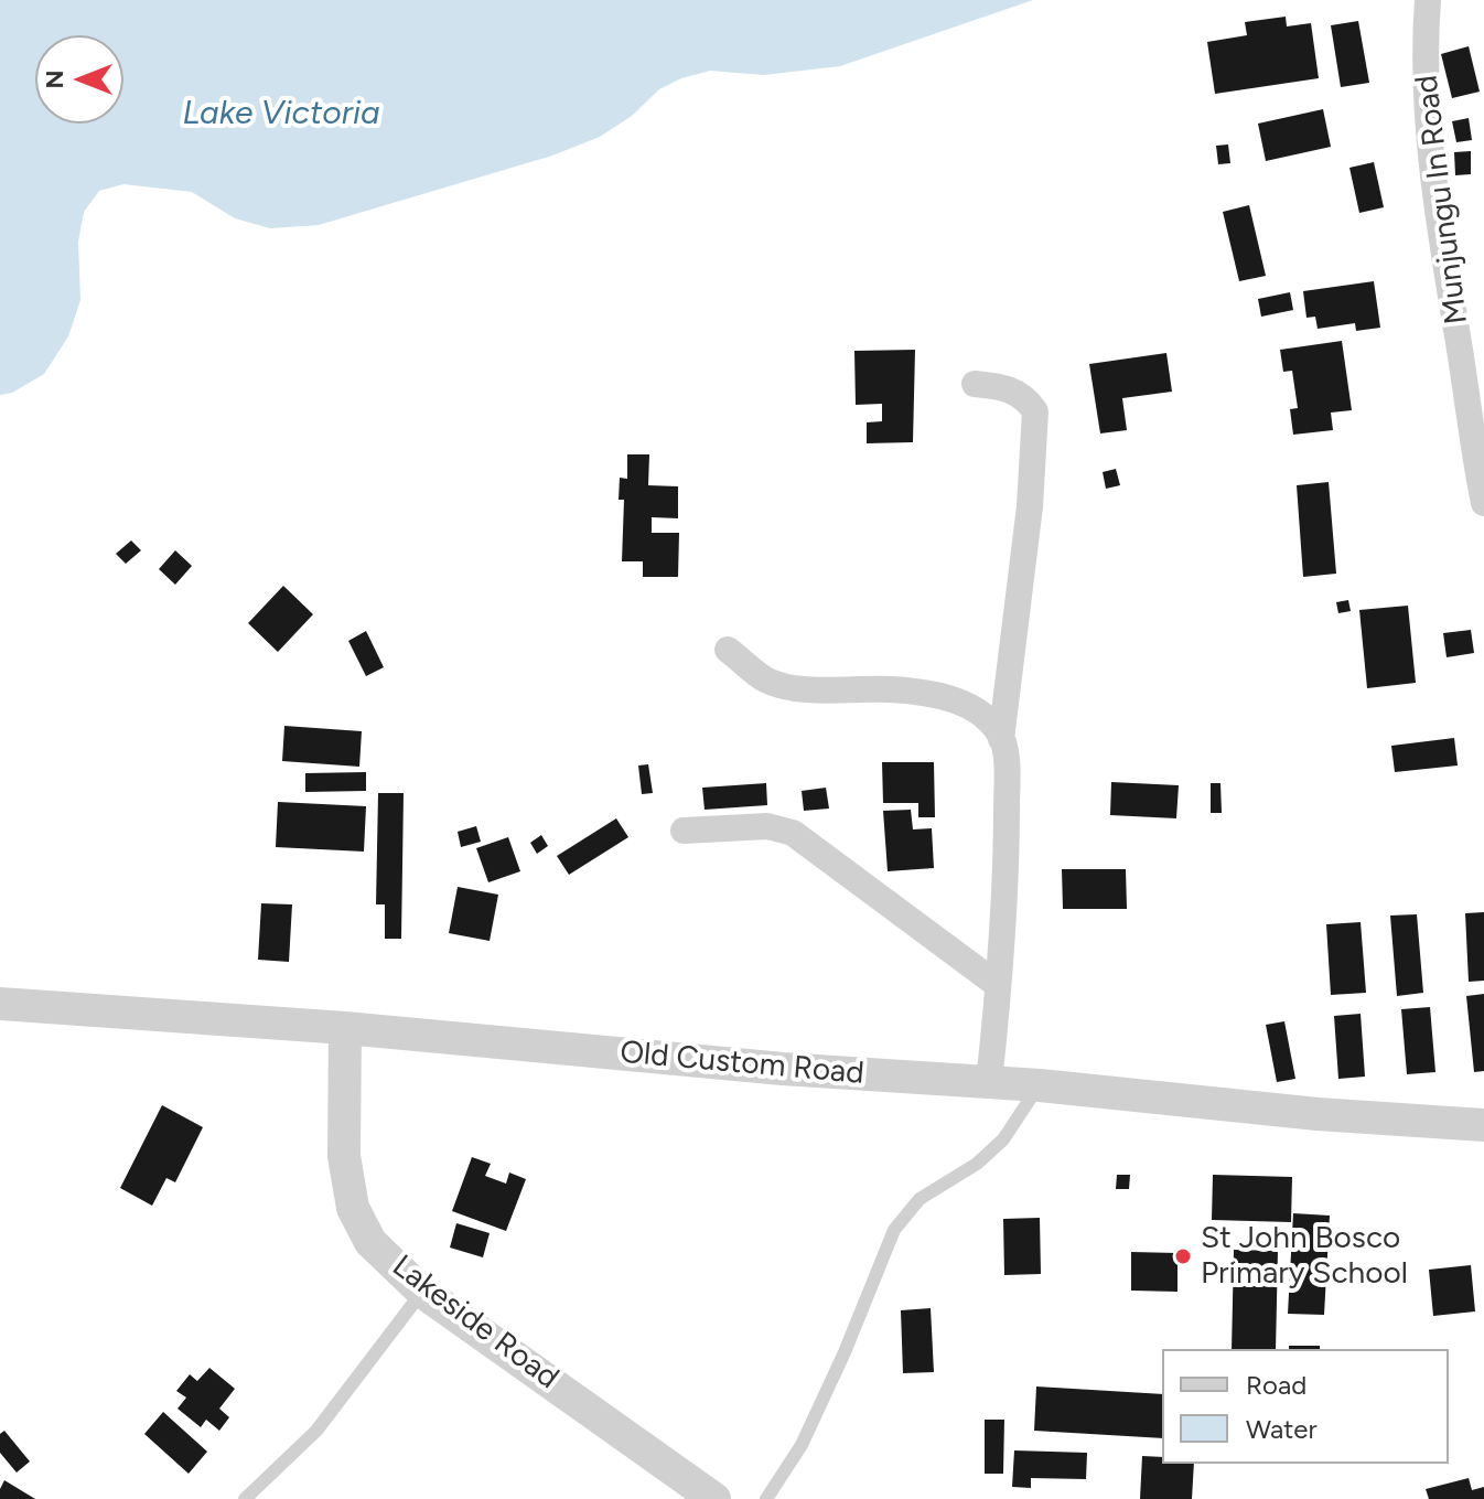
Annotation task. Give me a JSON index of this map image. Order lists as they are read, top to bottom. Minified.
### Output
{"streets":{"street":["Munjungu In Road","Old Custom Road","Lakeside Road"]},"crossings":[["Old Custom Road","Lakeside Road"]],"water":["Lake Victoria"],"places":["St John Bosco Primary School"],"legend":["Road","Water"],"north":"left"}
